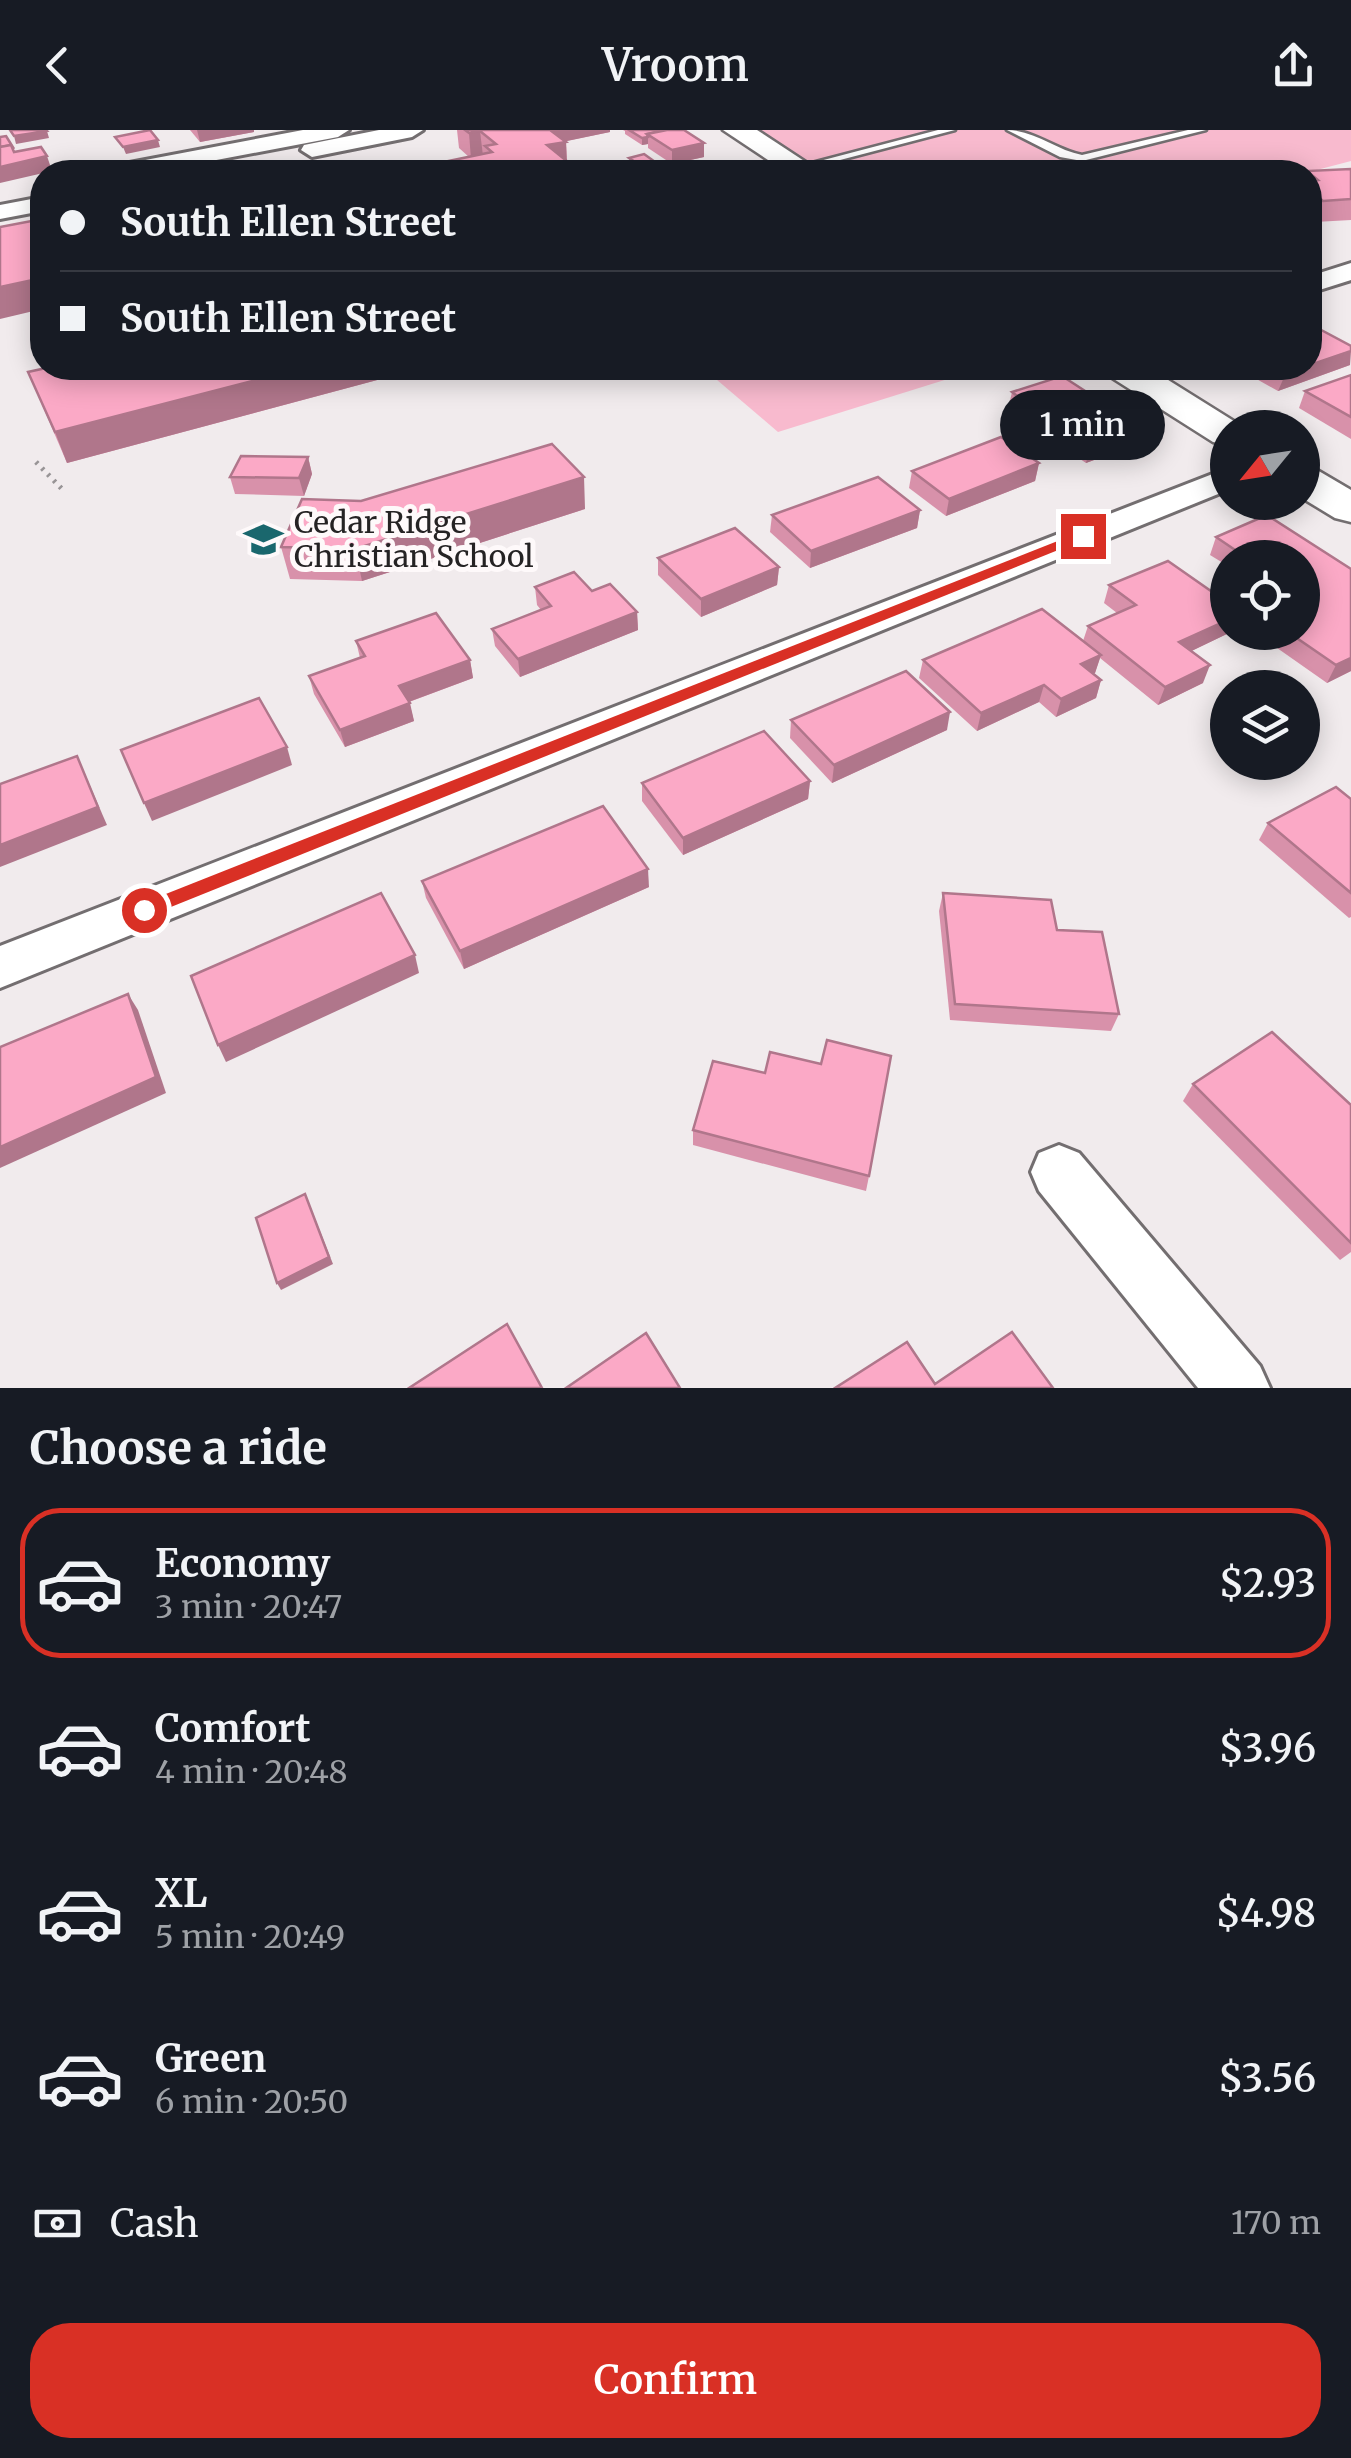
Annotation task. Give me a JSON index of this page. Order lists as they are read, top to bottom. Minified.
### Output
{"places":{"school or university":["Cedar Ridge Christian School"]},"north":"bottom left","page":{"header":"Vroom","banner":["South Ellen Street","South Ellen Street"],"bubble":"1 min","heading":"Choose a ride","list":[{"name":"Economy","note":"3 min · 20:47","value":"$2.93"},{"name":"Comfort","note":"4 min · 20:48","value":"$3.96"},{"name":"XL","note":"5 min · 20:49","value":"$4.98"},{"name":"Green","note":"6 min · 20:50","value":"$3.56"}],"pay":["Cash","170 m"],"buttons":"Confirm"}}
